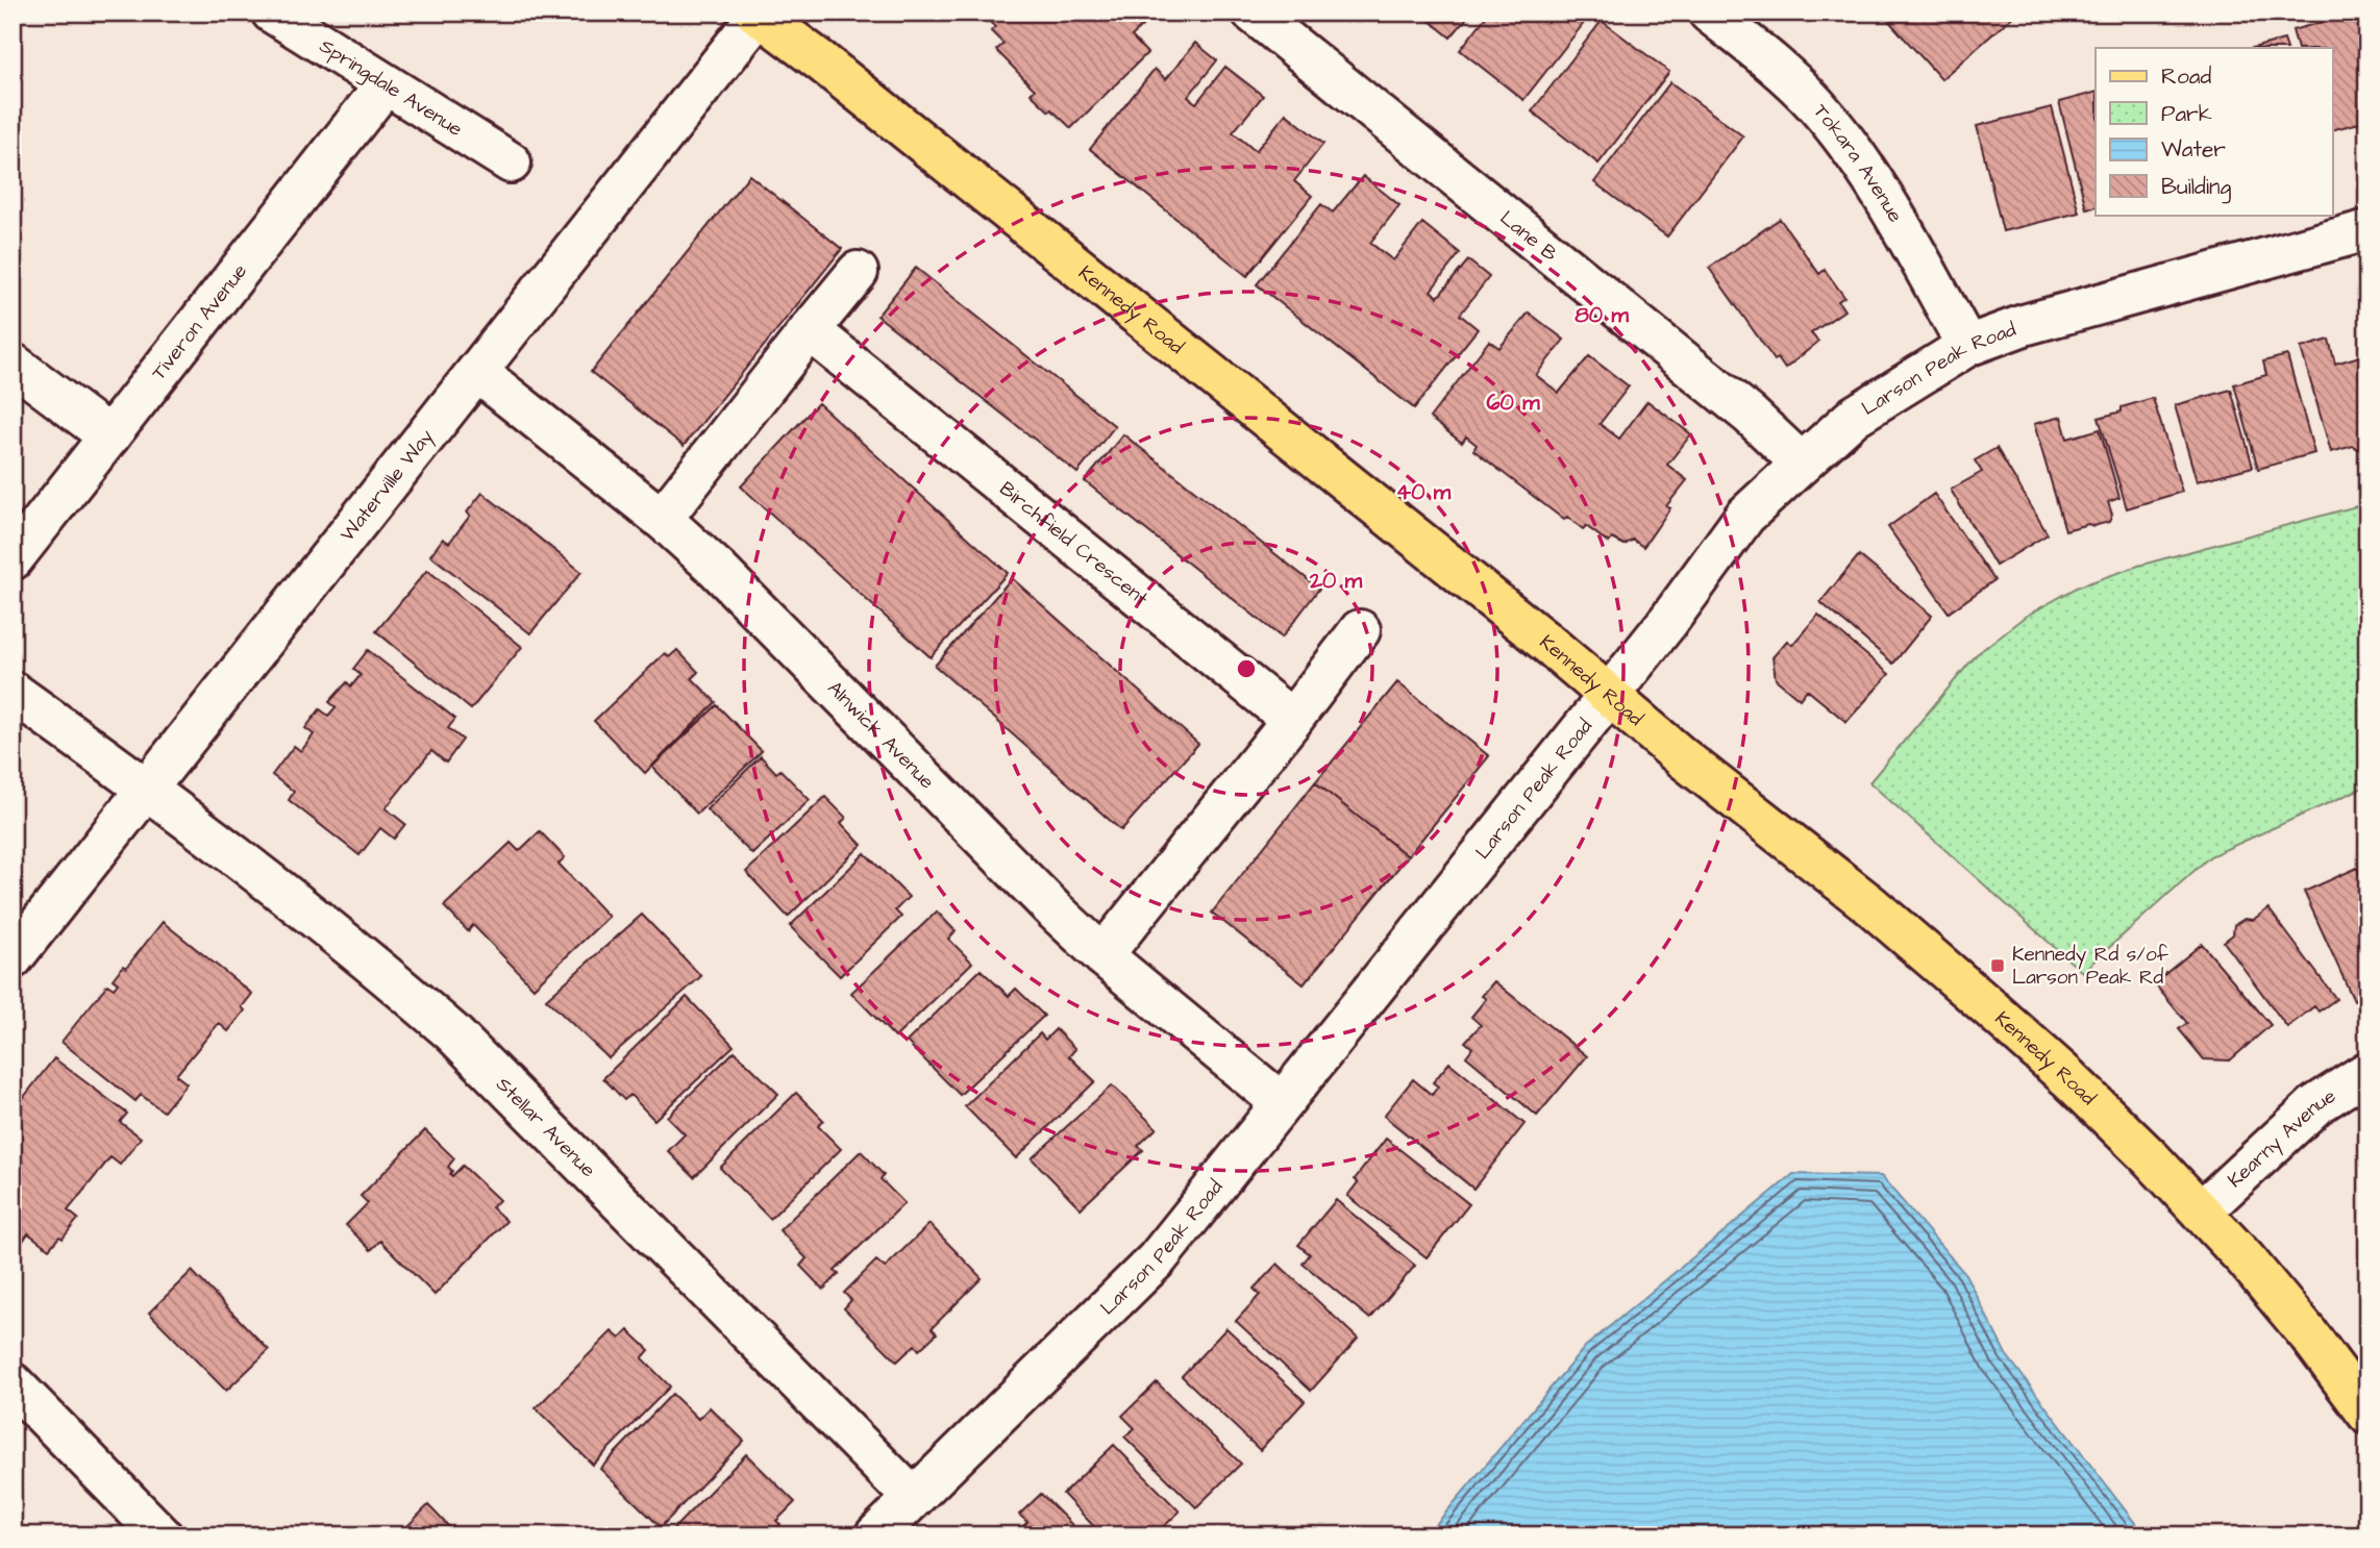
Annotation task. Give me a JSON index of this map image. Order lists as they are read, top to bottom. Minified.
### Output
{"streets":{"main road":["Kennedy Road"],"street":["Springdale Avenue","Tokara Avenue","Lane B","Tiveron Avenue","Larson Peak Road","Waterville Way","Birchfield Crescent","Alnwick Avenue","Stellar Avenue","Kearny Avenue"]},"crossings":[["Springdale Avenue","Tiveron Avenue"],["Tokara Avenue","Larson Peak Road"],["Lane B","Larson Peak Road"],["Kennedy Road","Larson Peak Road"],["Kennedy Road","Waterville Way"],["Kennedy Road","Kearny Avenue"],["Larson Peak Road","Alnwick Avenue"],["Larson Peak Road","Stellar Avenue"],["Waterville Way","Alnwick Avenue"],["Waterville Way","Stellar Avenue"]],"places":{"transit":["Kennedy Rd s/of Larson Peak Rd"]},"legend":["Road","Park","Water","Building"],"rings":["80 m","60 m","40 m","20 m"]}
